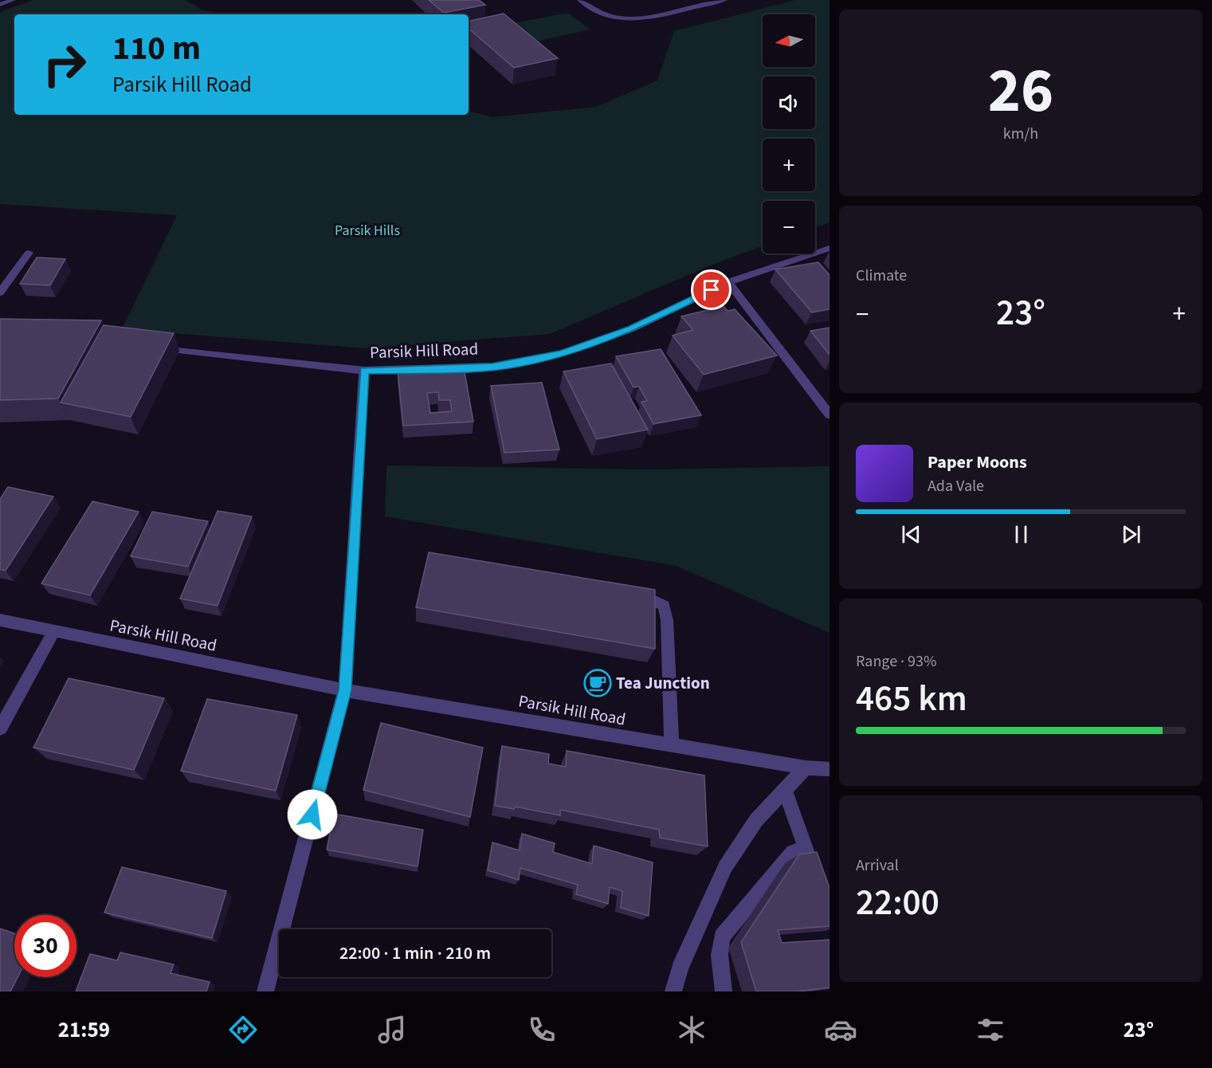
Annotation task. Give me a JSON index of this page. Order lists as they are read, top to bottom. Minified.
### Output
{"streets":{"street":["Parsik Hill Road"]},"parks":["Parsik Hills"],"places":{"cafe":["Tea Junction"]},"north":"left","page":{"tile":[["26","km/h"],"Climate",["Range · 93%","465 km"],["Arrival","22:00"]],"map_buttons":["+","−"],"turn":["110 m","Parsik Hill Road"],"heat":["−","23°","+"],"song":["Paper Moons","Ada Vale"],"limit":"30","trip":"22:00 · 1 min · 210 m","tabs":["21:59","23°"]}}
